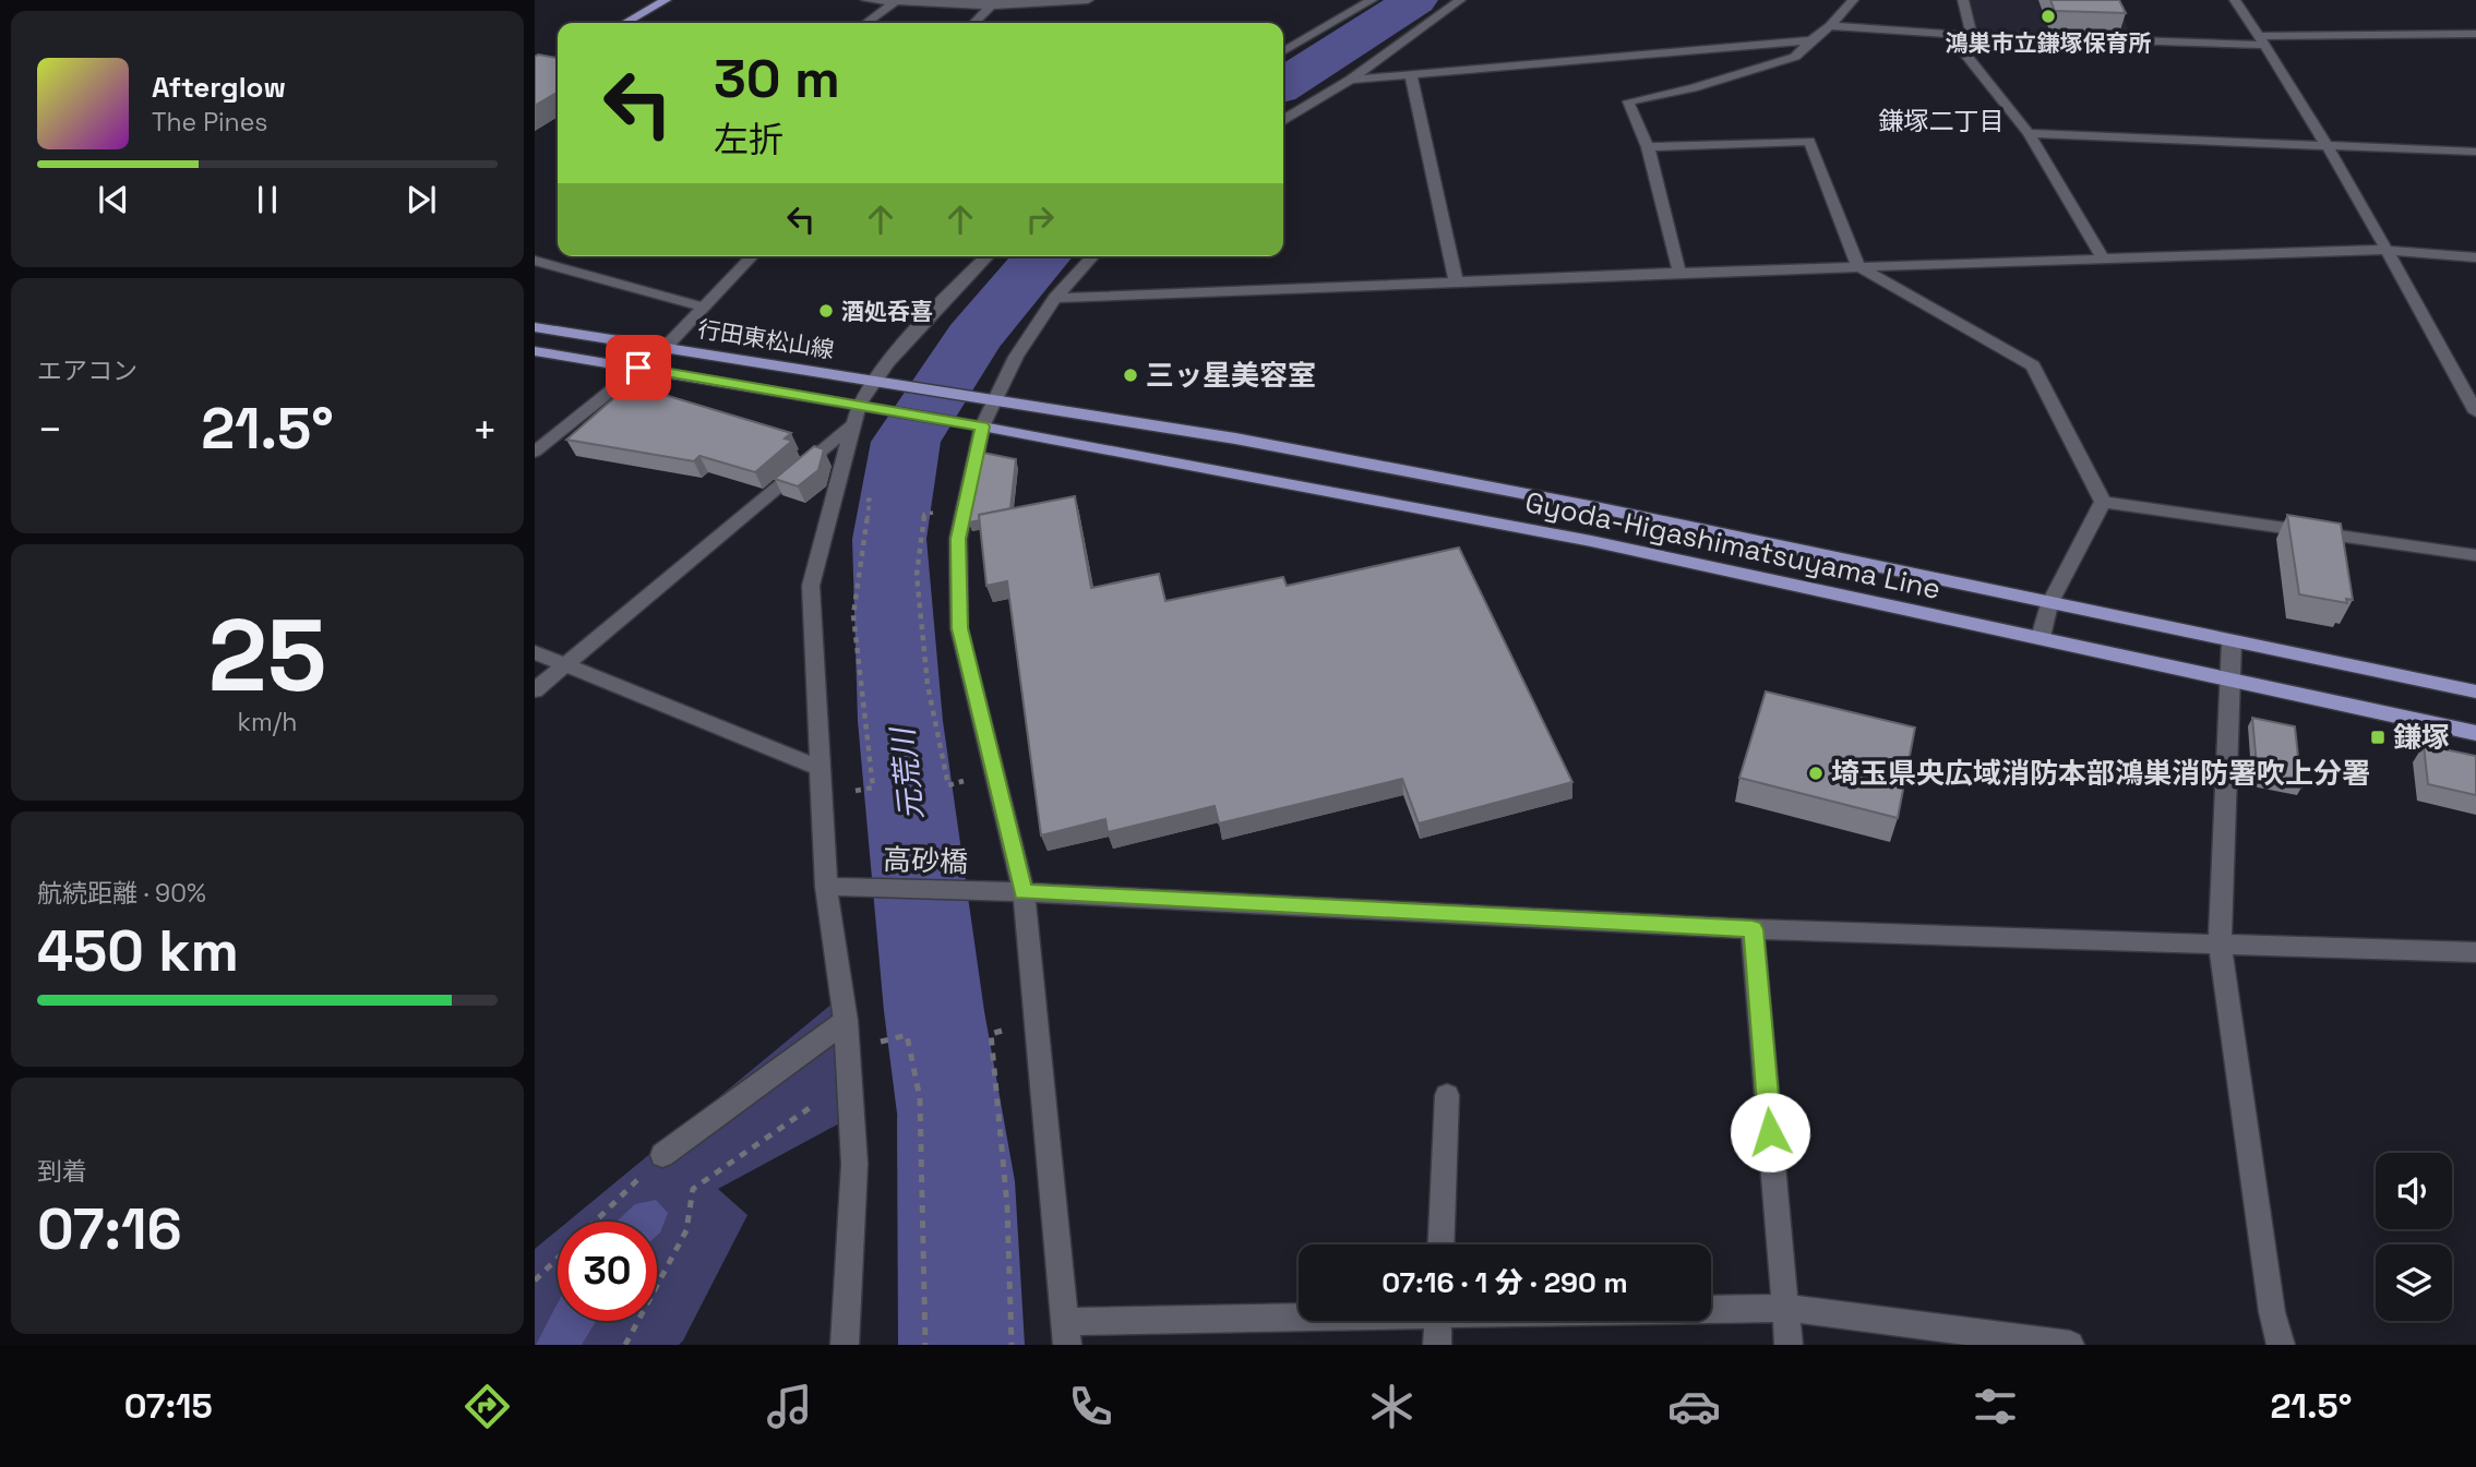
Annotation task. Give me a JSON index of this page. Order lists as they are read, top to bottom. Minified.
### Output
{"streets":{"main road":["行田東松山線","Gyoda-Higashimatsuyama Line"],"street":["高砂橋"]},"crossings":[["行田東松山線","Gyoda-Higashimatsuyama Line"]],"districts":["鎌塚二丁目"],"water":["元荒川"],"places":{"other":["鴻巣市立鎌塚保育所","酒処呑喜","三ッ星美容室","埼玉県央広域消防本部鴻巣消防署吹上分署"],"transit":["鎌塚"]},"page":{"turn":["30 m","左折"],"song":["Afterglow","The Pines"],"tile":["エアコン",["25","km/h"],["航続距離 · 90%","450 km"],["到着","07:16"]],"heat":["−","21.5°","+"],"limit":"30","trip":"07:16 · 1 分 · 290 m","tabs":["07:15","21.5°"]}}
